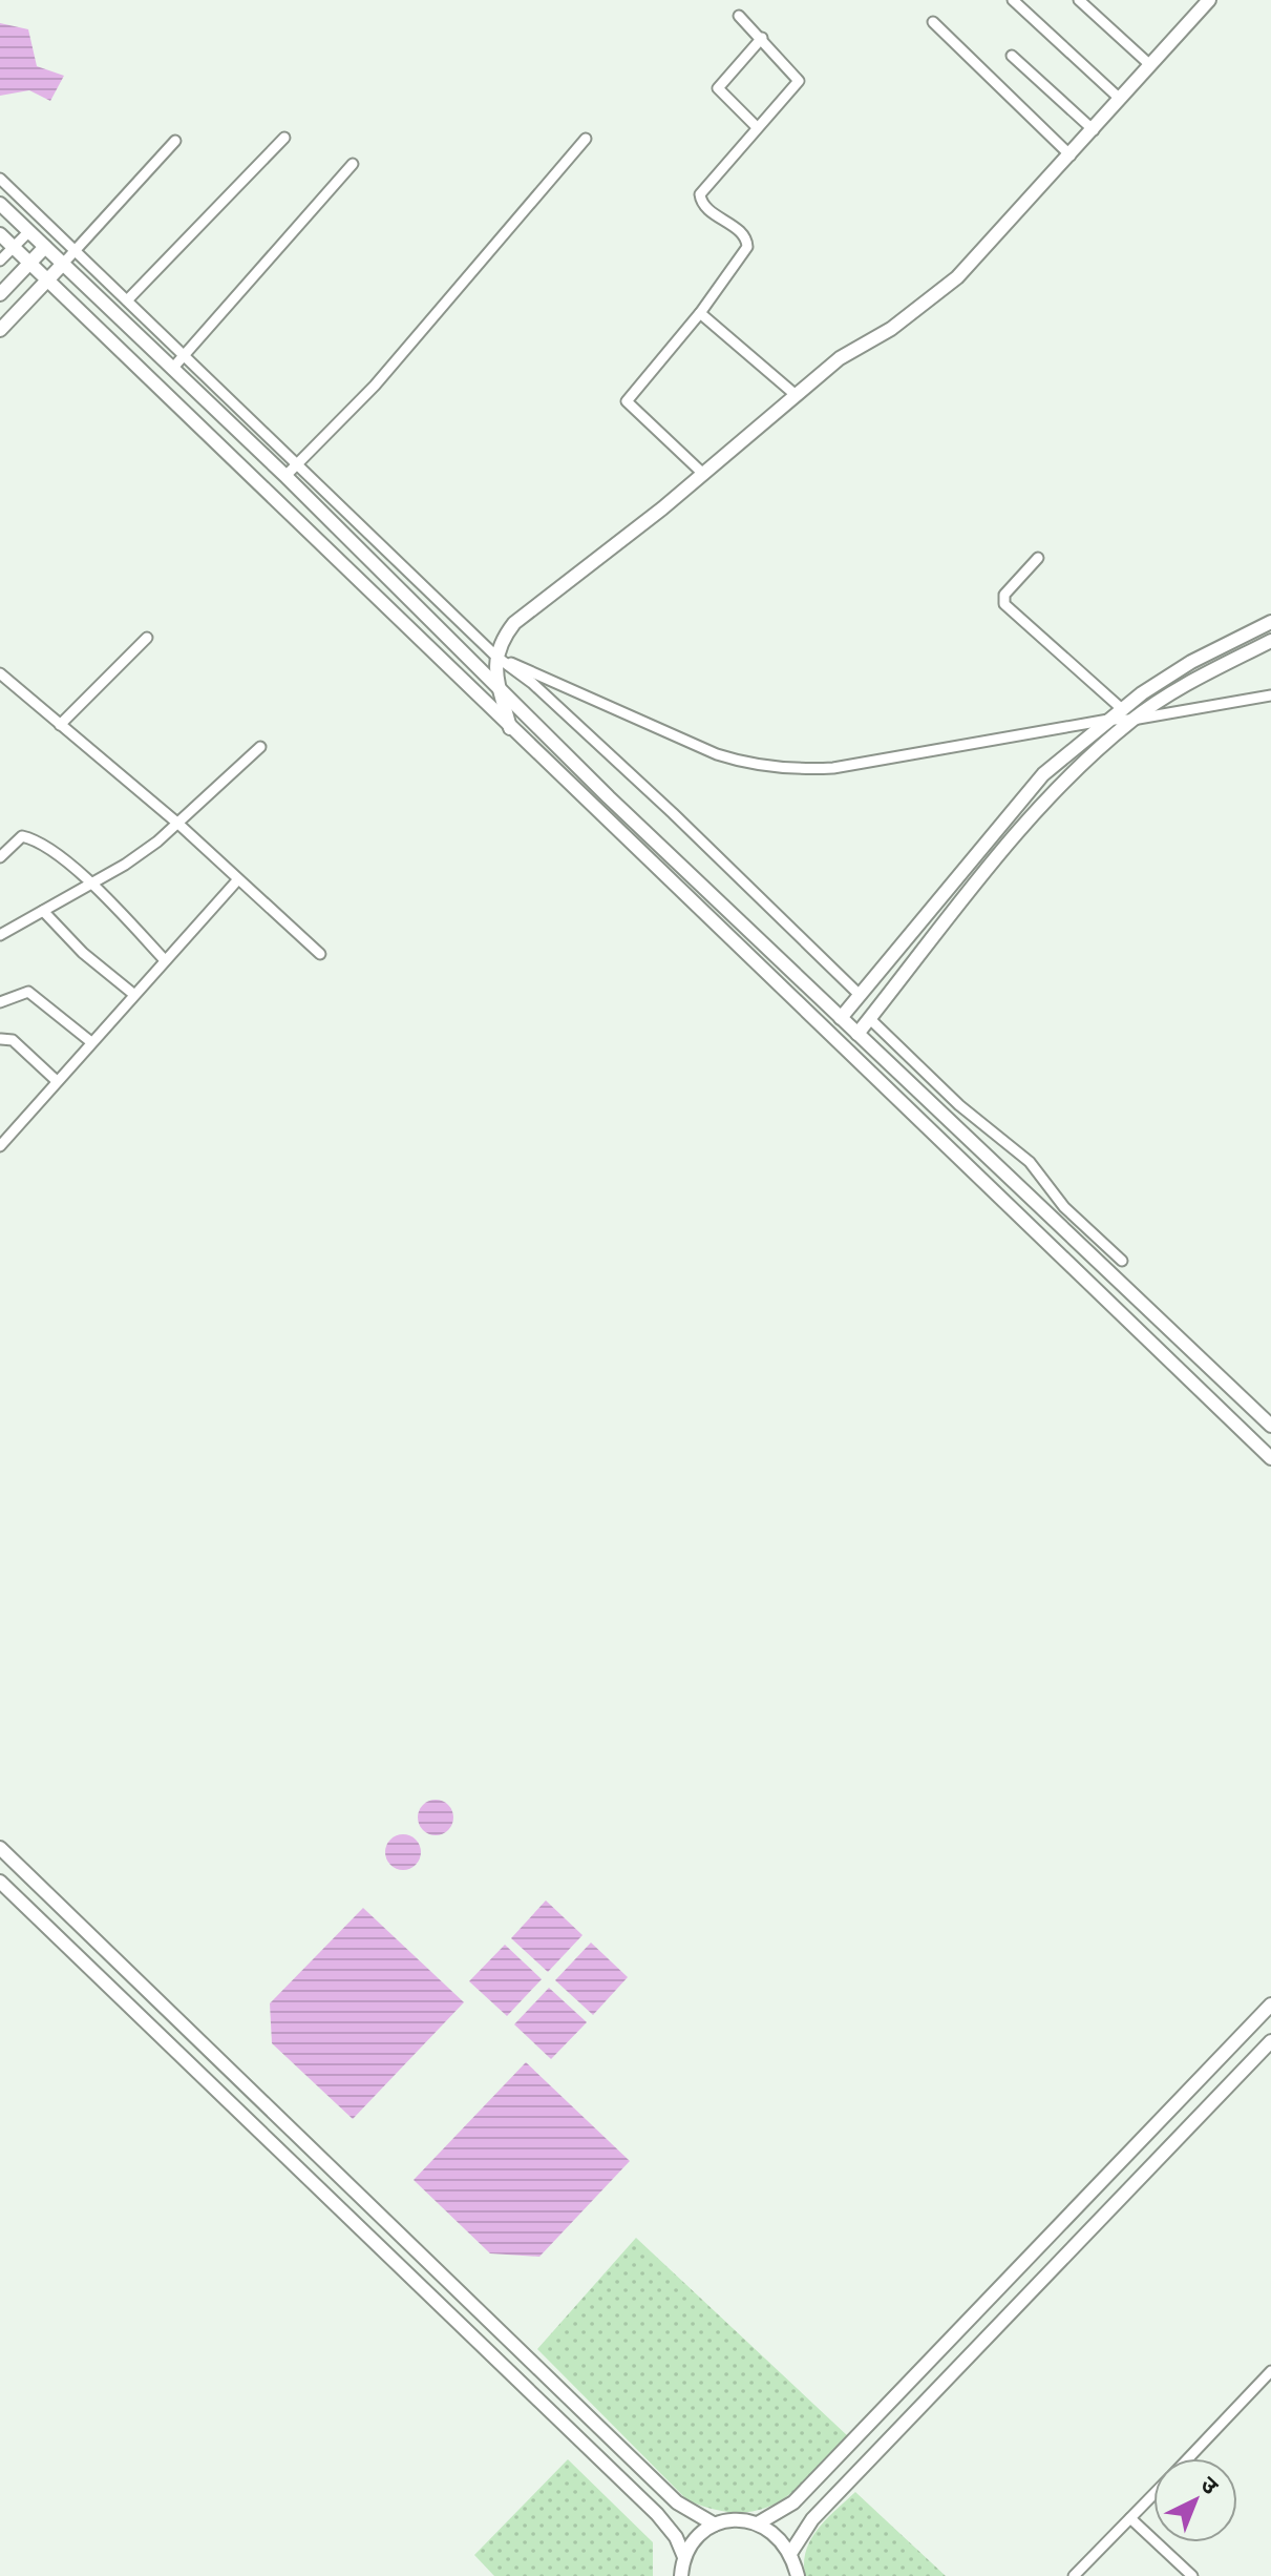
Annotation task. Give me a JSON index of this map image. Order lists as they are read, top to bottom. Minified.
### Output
{"north":"top right"}
